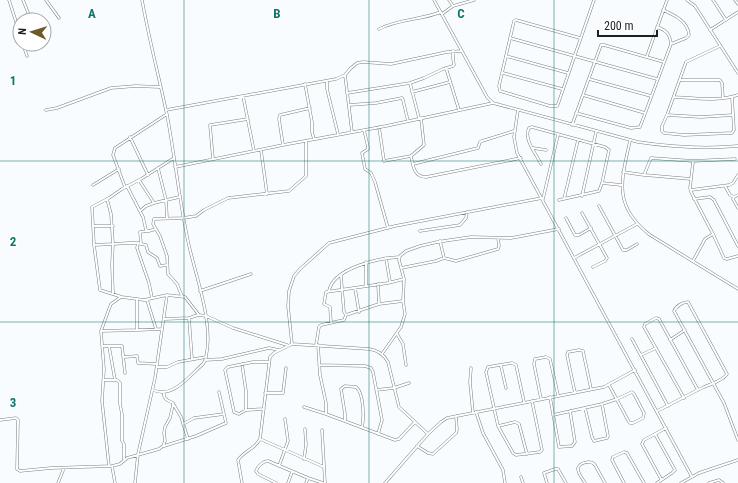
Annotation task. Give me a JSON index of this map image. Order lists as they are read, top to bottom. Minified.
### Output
{"scale_bar":"200 m","north":"left","grid":{"columns":["A","B","C"],"rows":["1","2","3"]}}
